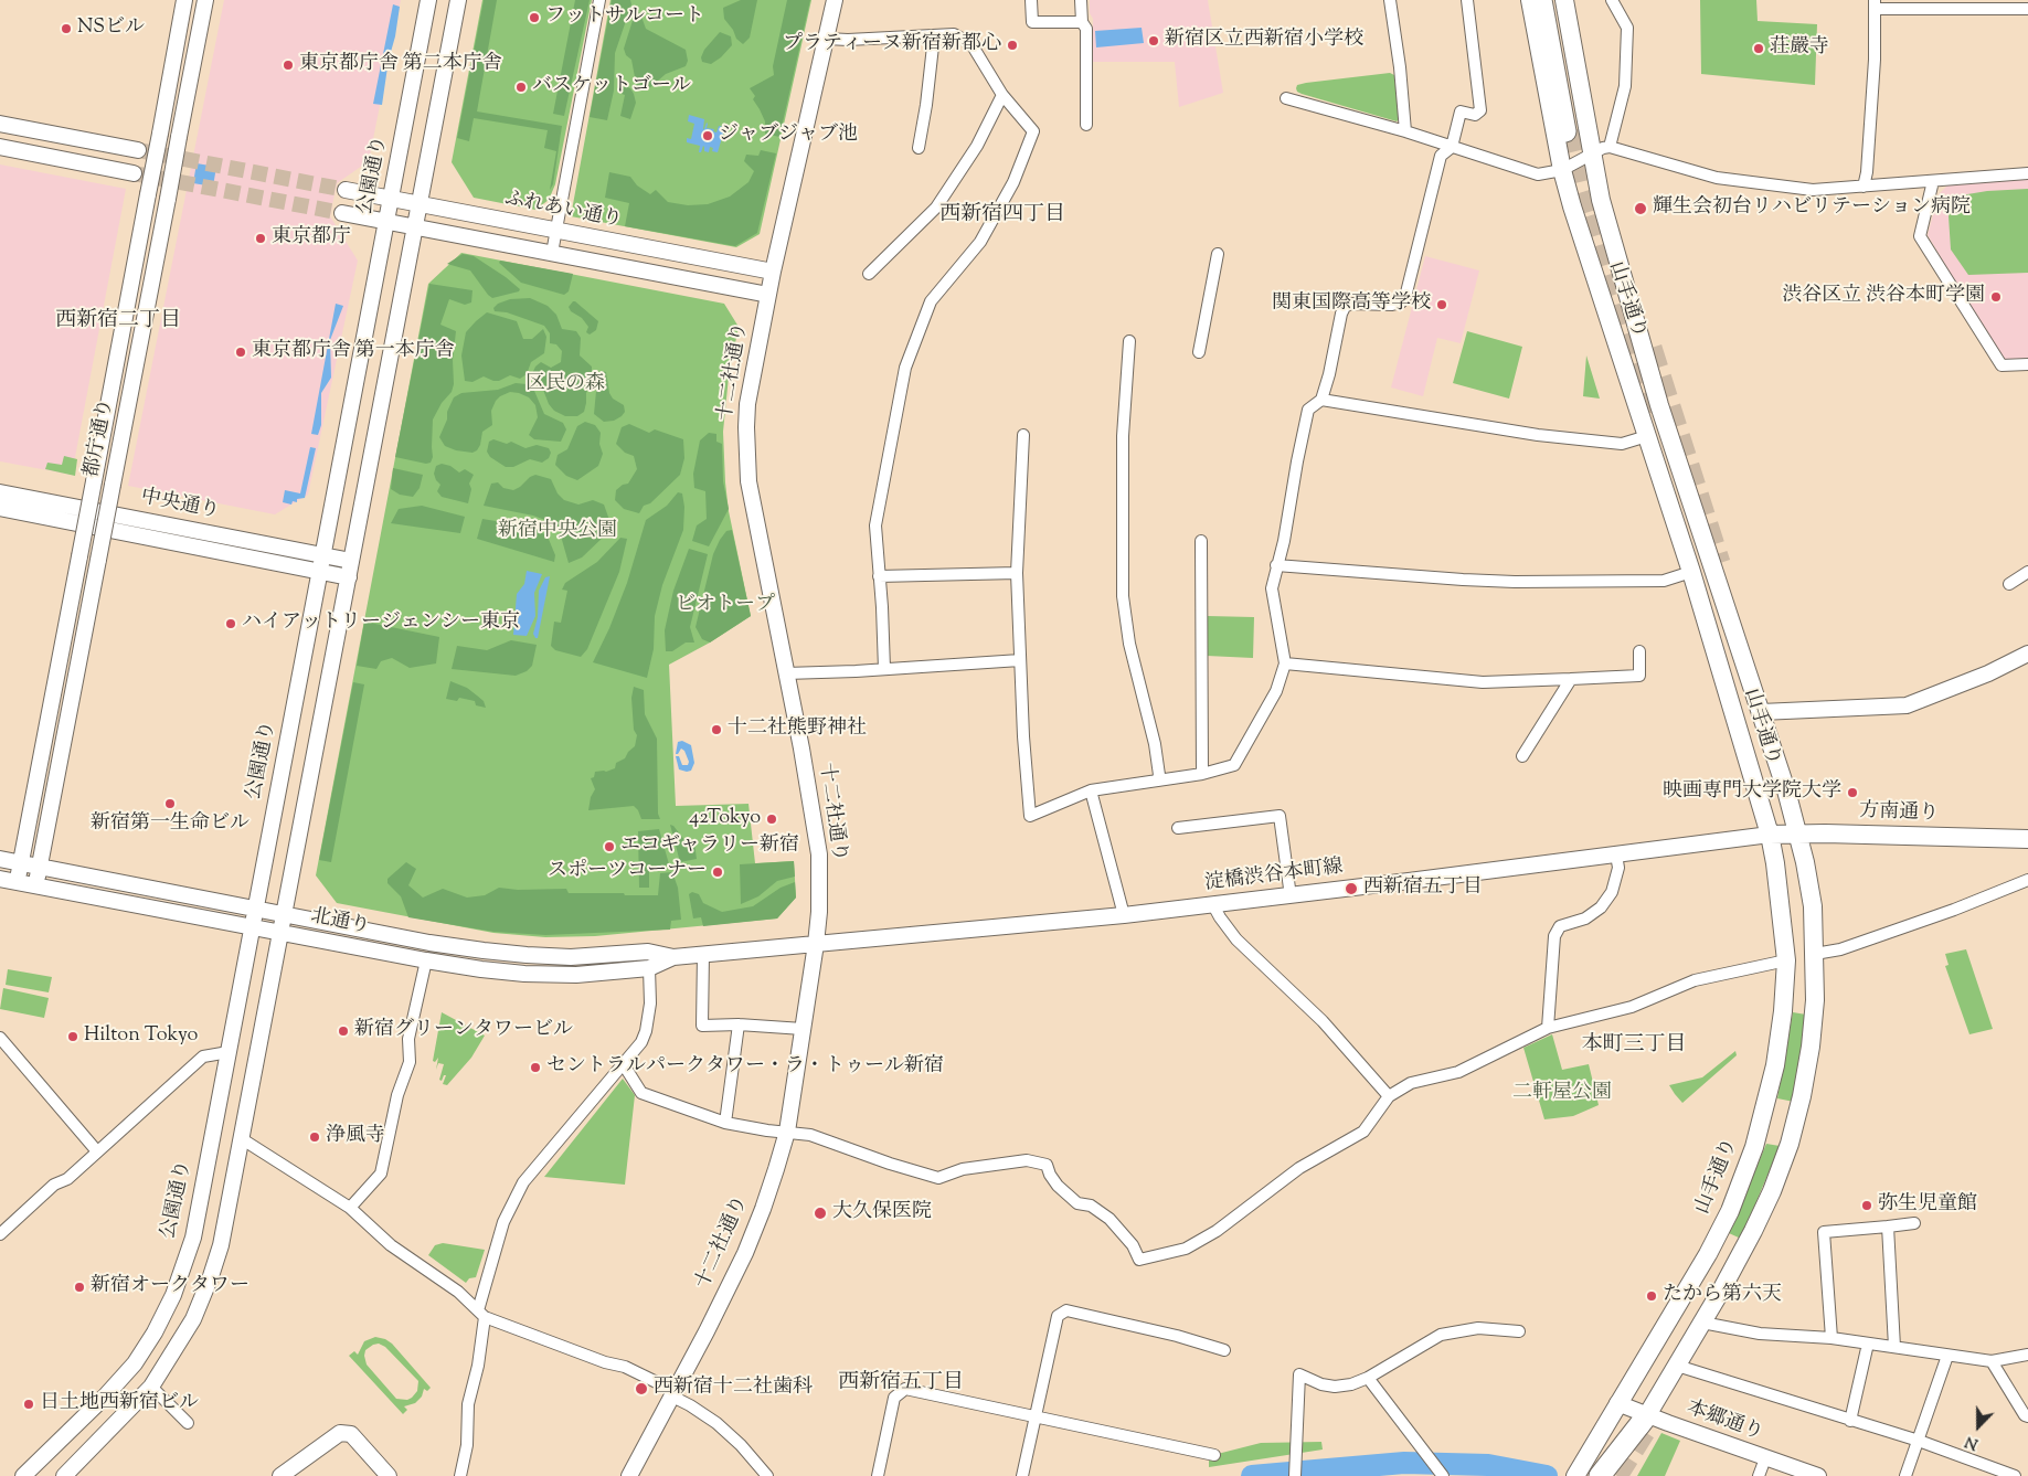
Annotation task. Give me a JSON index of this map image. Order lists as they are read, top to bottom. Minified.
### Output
{"streets":{"main road":["公園通り","ふれあい通り","山手通り","十二社通り","都庁通り","中央通り","方南通り","淀橋渋谷本町線","北通り","本郷通り"]},"crossings":[["公園通り","ふれあい通り"],["公園通り","中央通り"],["公園通り","北通り"],["ふれあい通り","十二社通り"],["山手通り","方南通り"],["山手通り","淀橋渋谷本町線"],["山手通り","本郷通り"],["十二社通り","淀橋渋谷本町線"],["十二社通り","北通り"],["都庁通り","北通り"],["方南通り","淀橋渋谷本町線"],["淀橋渋谷本町線","北通り"]],"districts":["西新宿四丁目","西新宿二丁目","本町三丁目","西新宿五丁目"],"parks":["区民の森","新宿中央公園","ビオトープ","二軒屋公園"],"places":["フットサルコート","NSビル","新宿区立西新宿小学校","プラティーヌ新宿新都心","荘嚴寺","東京都庁舎 第二本庁舎","バスケットゴール","ジャブジャブ池","輝生会初台リハビリテーション病院","東京都庁","渋谷区立 渋谷本町学園","関東国際高等学校","東京都庁舎 第一本庁舎","ハイアットリージェンシー東京","十二社熊野神社","映画専門大学院大学","新宿第一生命ビル","42Tokyo","エコギャラリー新宿","スポーツコーナー","西新宿五丁目","新宿グリーンタワービル","Hilton Tokyo","セントラルパークタワー・ラ・トゥール新宿","浄風寺","弥生児童館","大久保医院","新宿オークタワー","たから第六天","西新宿十二社歯科","日土地西新宿ビル"],"north":"bottom"}
